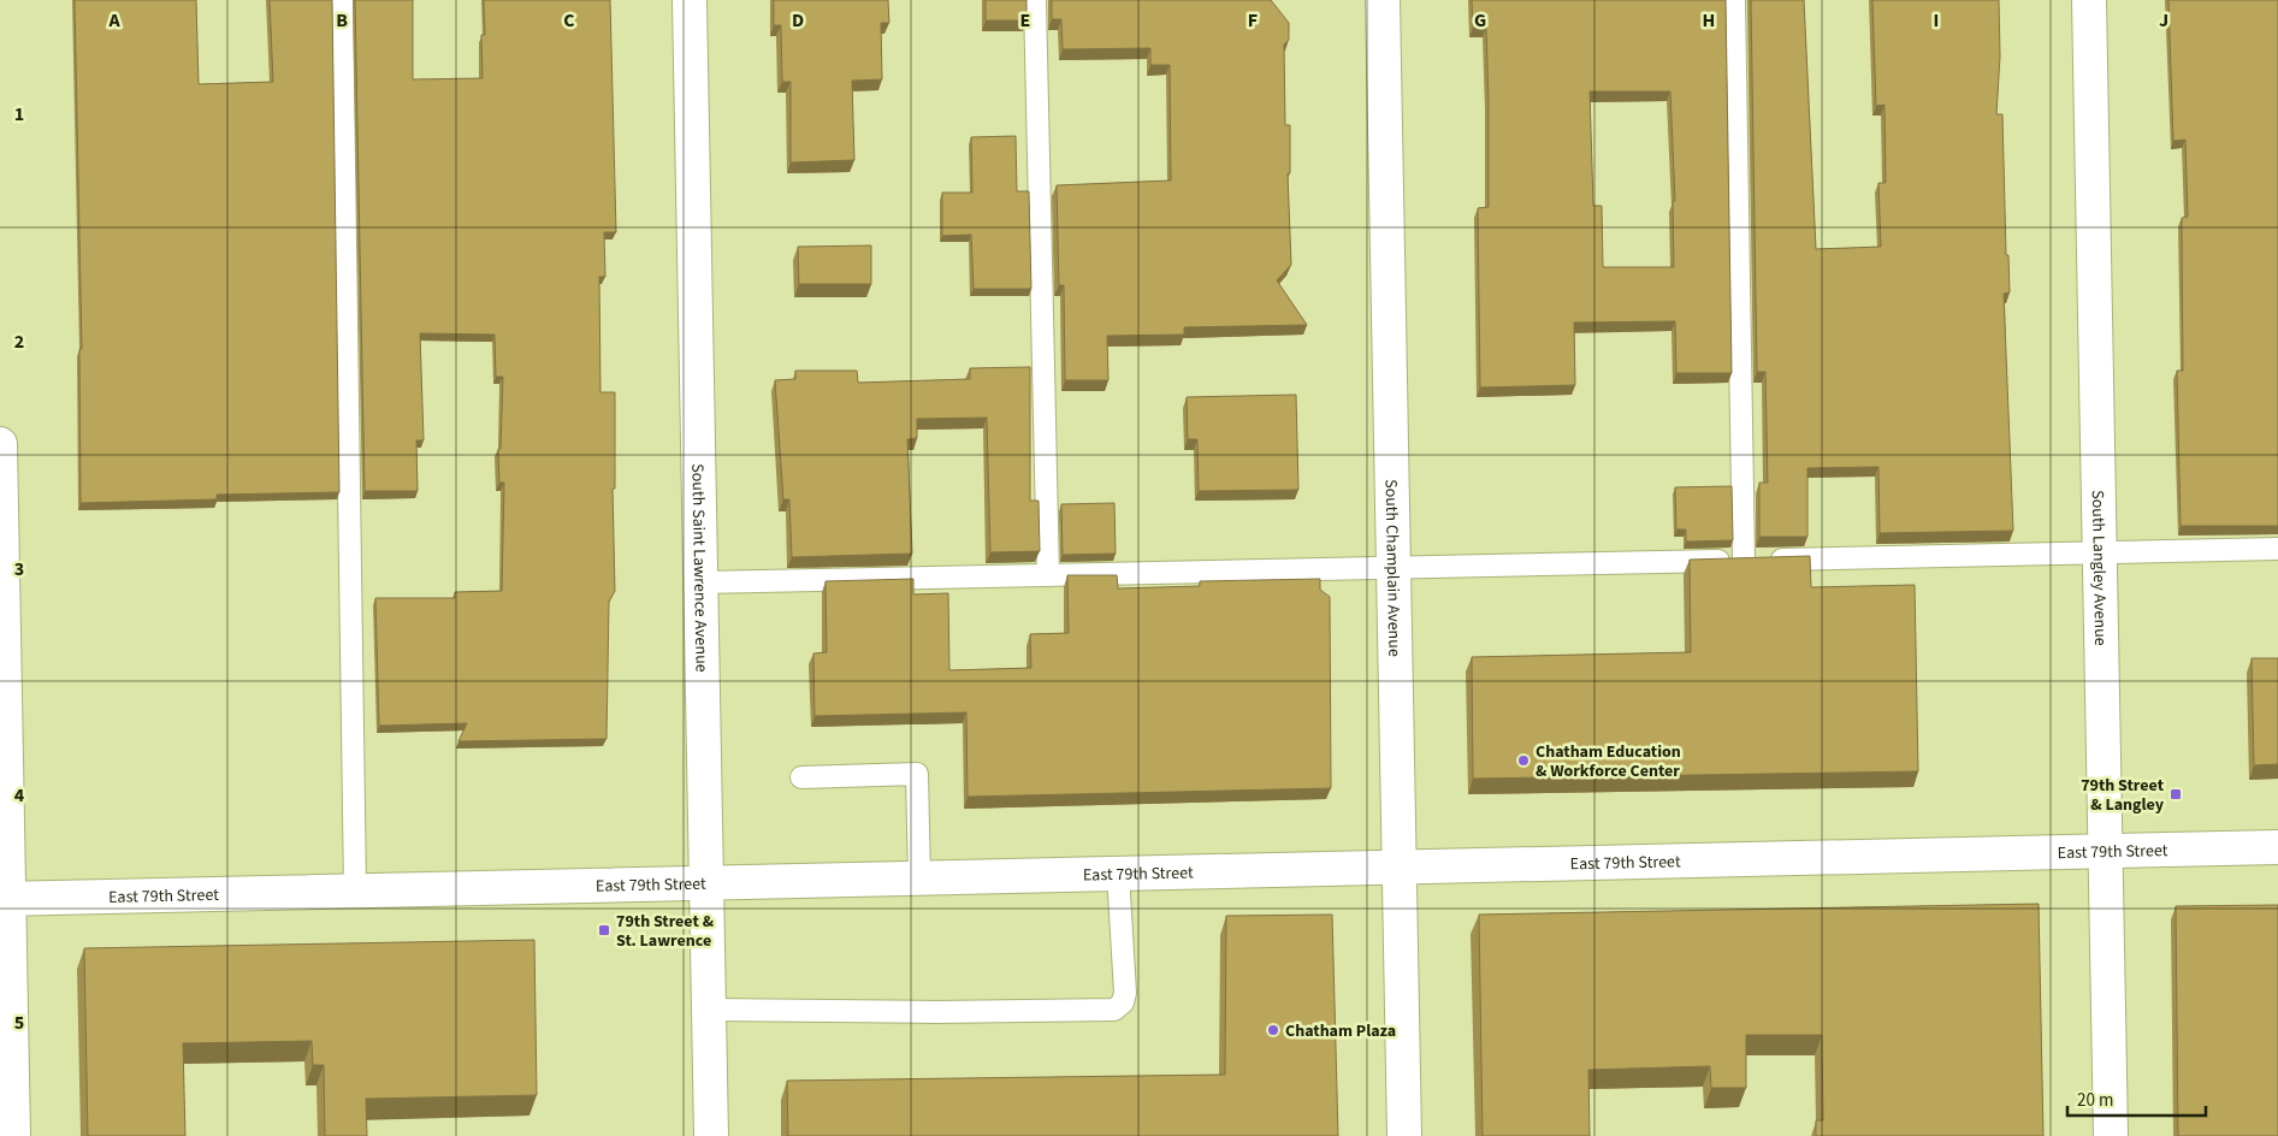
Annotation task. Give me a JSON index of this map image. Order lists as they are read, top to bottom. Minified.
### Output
{"streets":{"street":["South Saint Lawrence Avenue","South Champlain Avenue","South Langley Avenue","East 79th Street"]},"crossings":[["South Saint Lawrence Avenue","East 79th Street"],["South Champlain Avenue","East 79th Street"],["South Langley Avenue","East 79th Street"]],"places":{"other":["Chatham Education & Workforce Center","Chatham Plaza"],"transit":["79th Street & Langley","79th Street & St. Lawrence"]},"scale_bar":"20 m","grid":{"columns":["A","B","C","D","E","F","G","H","I","J"],"rows":["1","2","3","4","5"]}}
